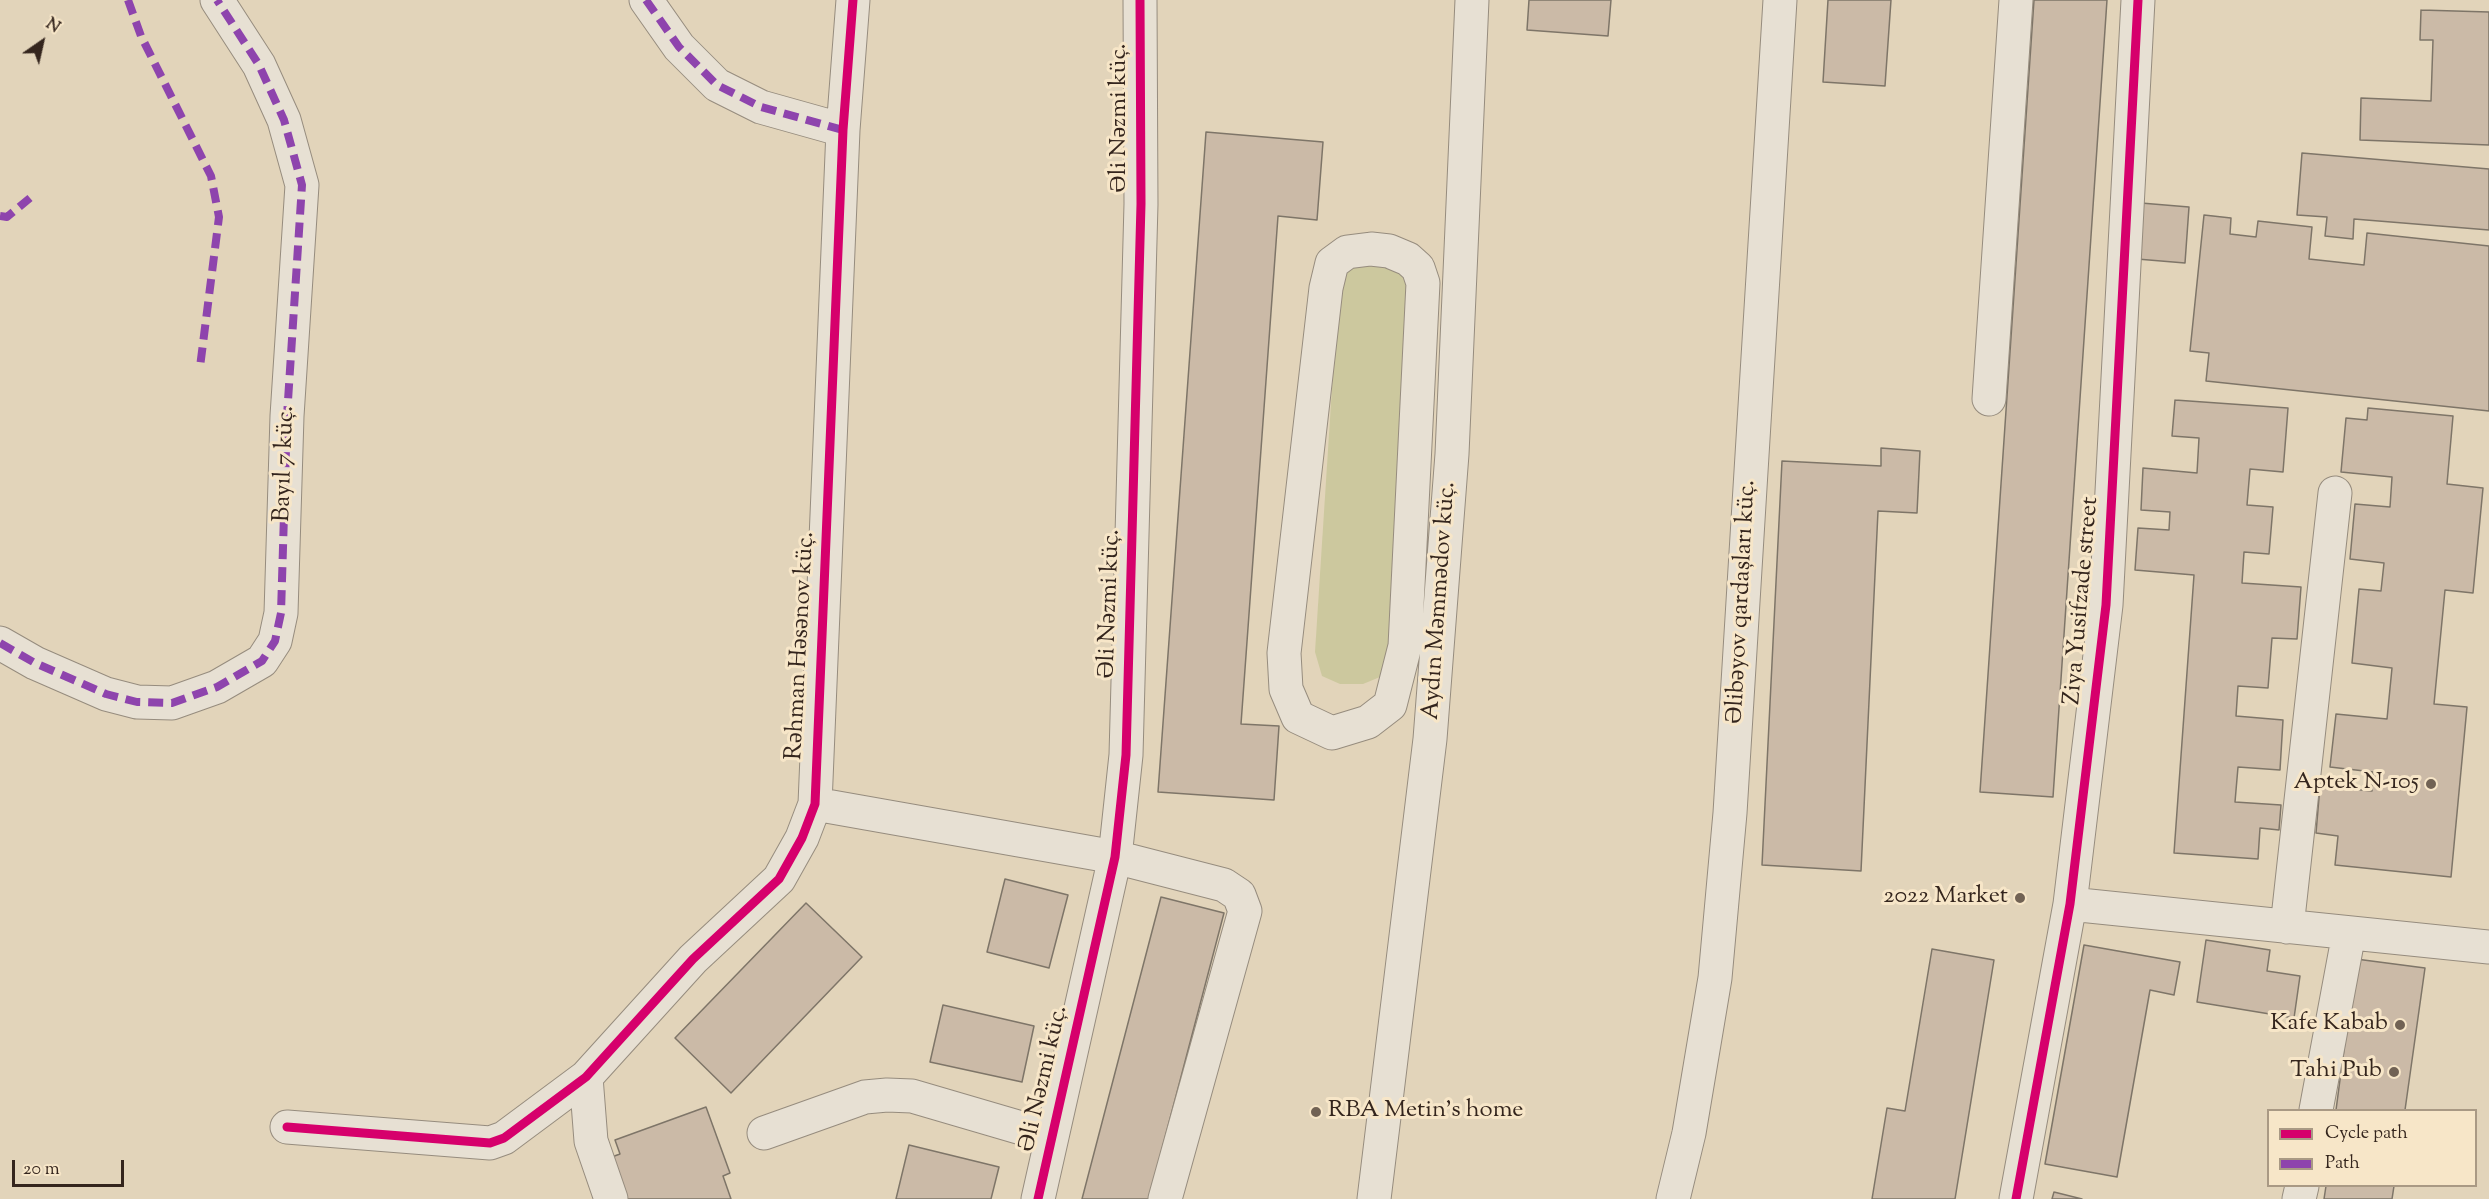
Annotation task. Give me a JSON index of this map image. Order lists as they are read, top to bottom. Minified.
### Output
{"streets":{"street":["Əli Nəzmi küç.","Bayıl 7 küç.","Aydın Məmmədov küç.","Ziya Yusifzade street","Əlibəyov qardaşları küç.","Rəhman Həsənov küç."]},"places":["Aptek N-105","2022 Market","Kafe Kabab","Tahi Pub","RBA Metin's home"],"legend":["Cycle path","Path"],"scale_bar":"20 m","north":"top right"}
